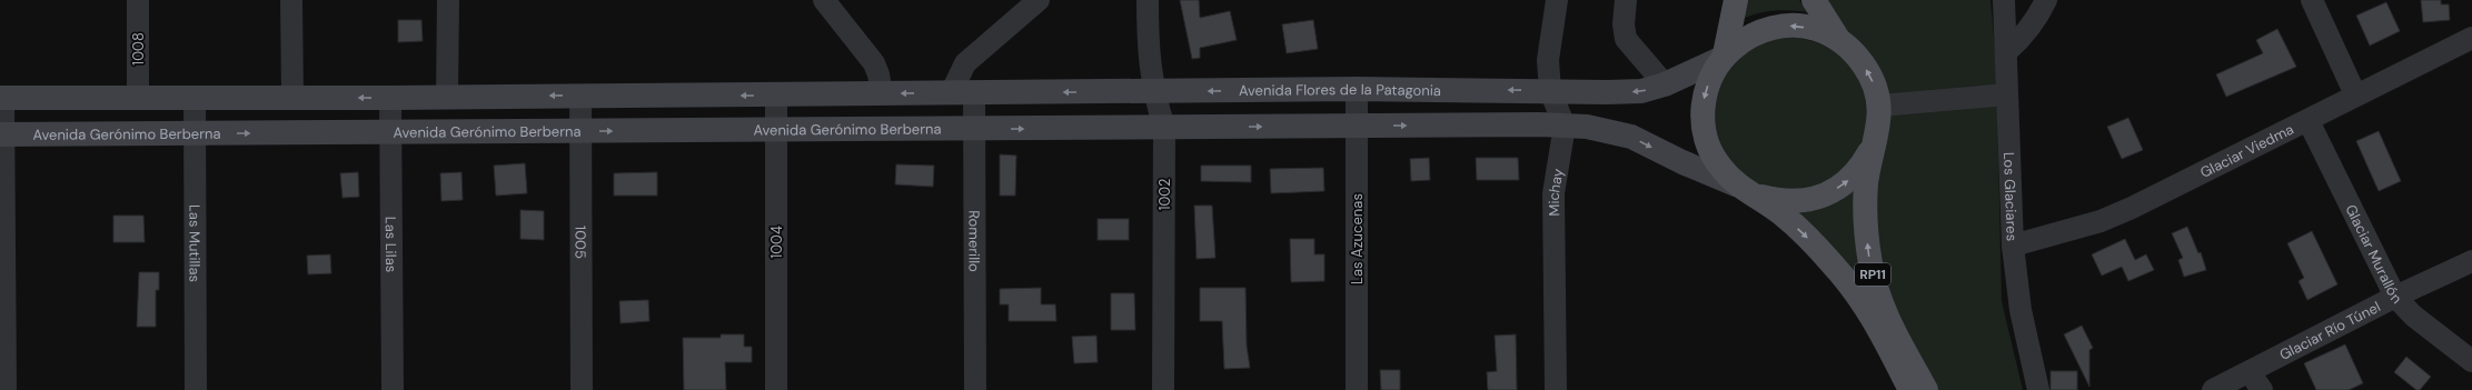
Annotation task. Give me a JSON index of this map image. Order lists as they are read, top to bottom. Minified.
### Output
{"streets":{"main road":["RP11"],"street":["1008","Avenida Flores de la Patagonia","Avenida Gerónimo Berberna","Glaciar Viedma","Michay","1002","Los Glaciares","Las Azucenas","Romerillo","1005","1004","Las Mutillas","Las Lilas","Glaciar Murallón","Glaciar Río Túnel"]},"crossings":[["Avenida Flores de la Patagonia","1002"],["Avenida Flores de la Patagonia","Las Azucenas"],["Avenida Flores de la Patagonia","Romerillo"],["Avenida Flores de la Patagonia","RP11"],["Avenida Gerónimo Berberna","Romerillo"],["Avenida Gerónimo Berberna","1005"],["Avenida Gerónimo Berberna","1004"],["Avenida Gerónimo Berberna","Las Mutillas"],["Avenida Gerónimo Berberna","Las Lilas"],["Glaciar Viedma","Los Glaciares"],["Glaciar Viedma","Glaciar Murallón"],["Glaciar Murallón","Glaciar Río Túnel"]]}
